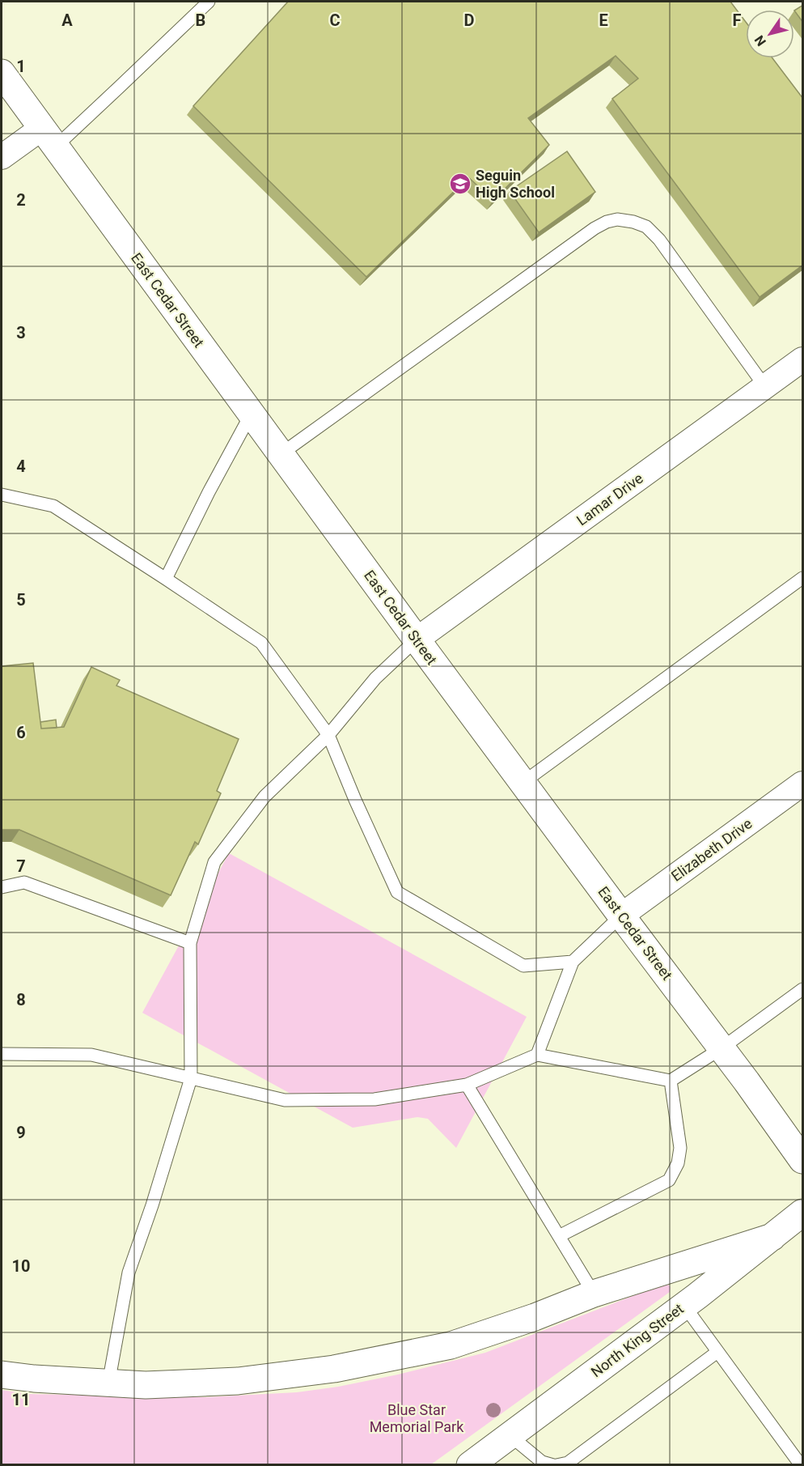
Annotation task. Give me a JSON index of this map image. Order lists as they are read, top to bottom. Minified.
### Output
{"streets":{"street":["East Cedar Street","Lamar Drive","Elizabeth Drive","North King Street"]},"crossings":[["East Cedar Street","Lamar Drive"],["East Cedar Street","Elizabeth Drive"]],"parks":["Blue Star Memorial Park"],"places":{"school or university":["Seguin High School"]},"north":"bottom left","grid":{"columns":["A","B","C","D","E","F"],"rows":["1","2","3","4","5","6","7","8","9","10","11"]}}
